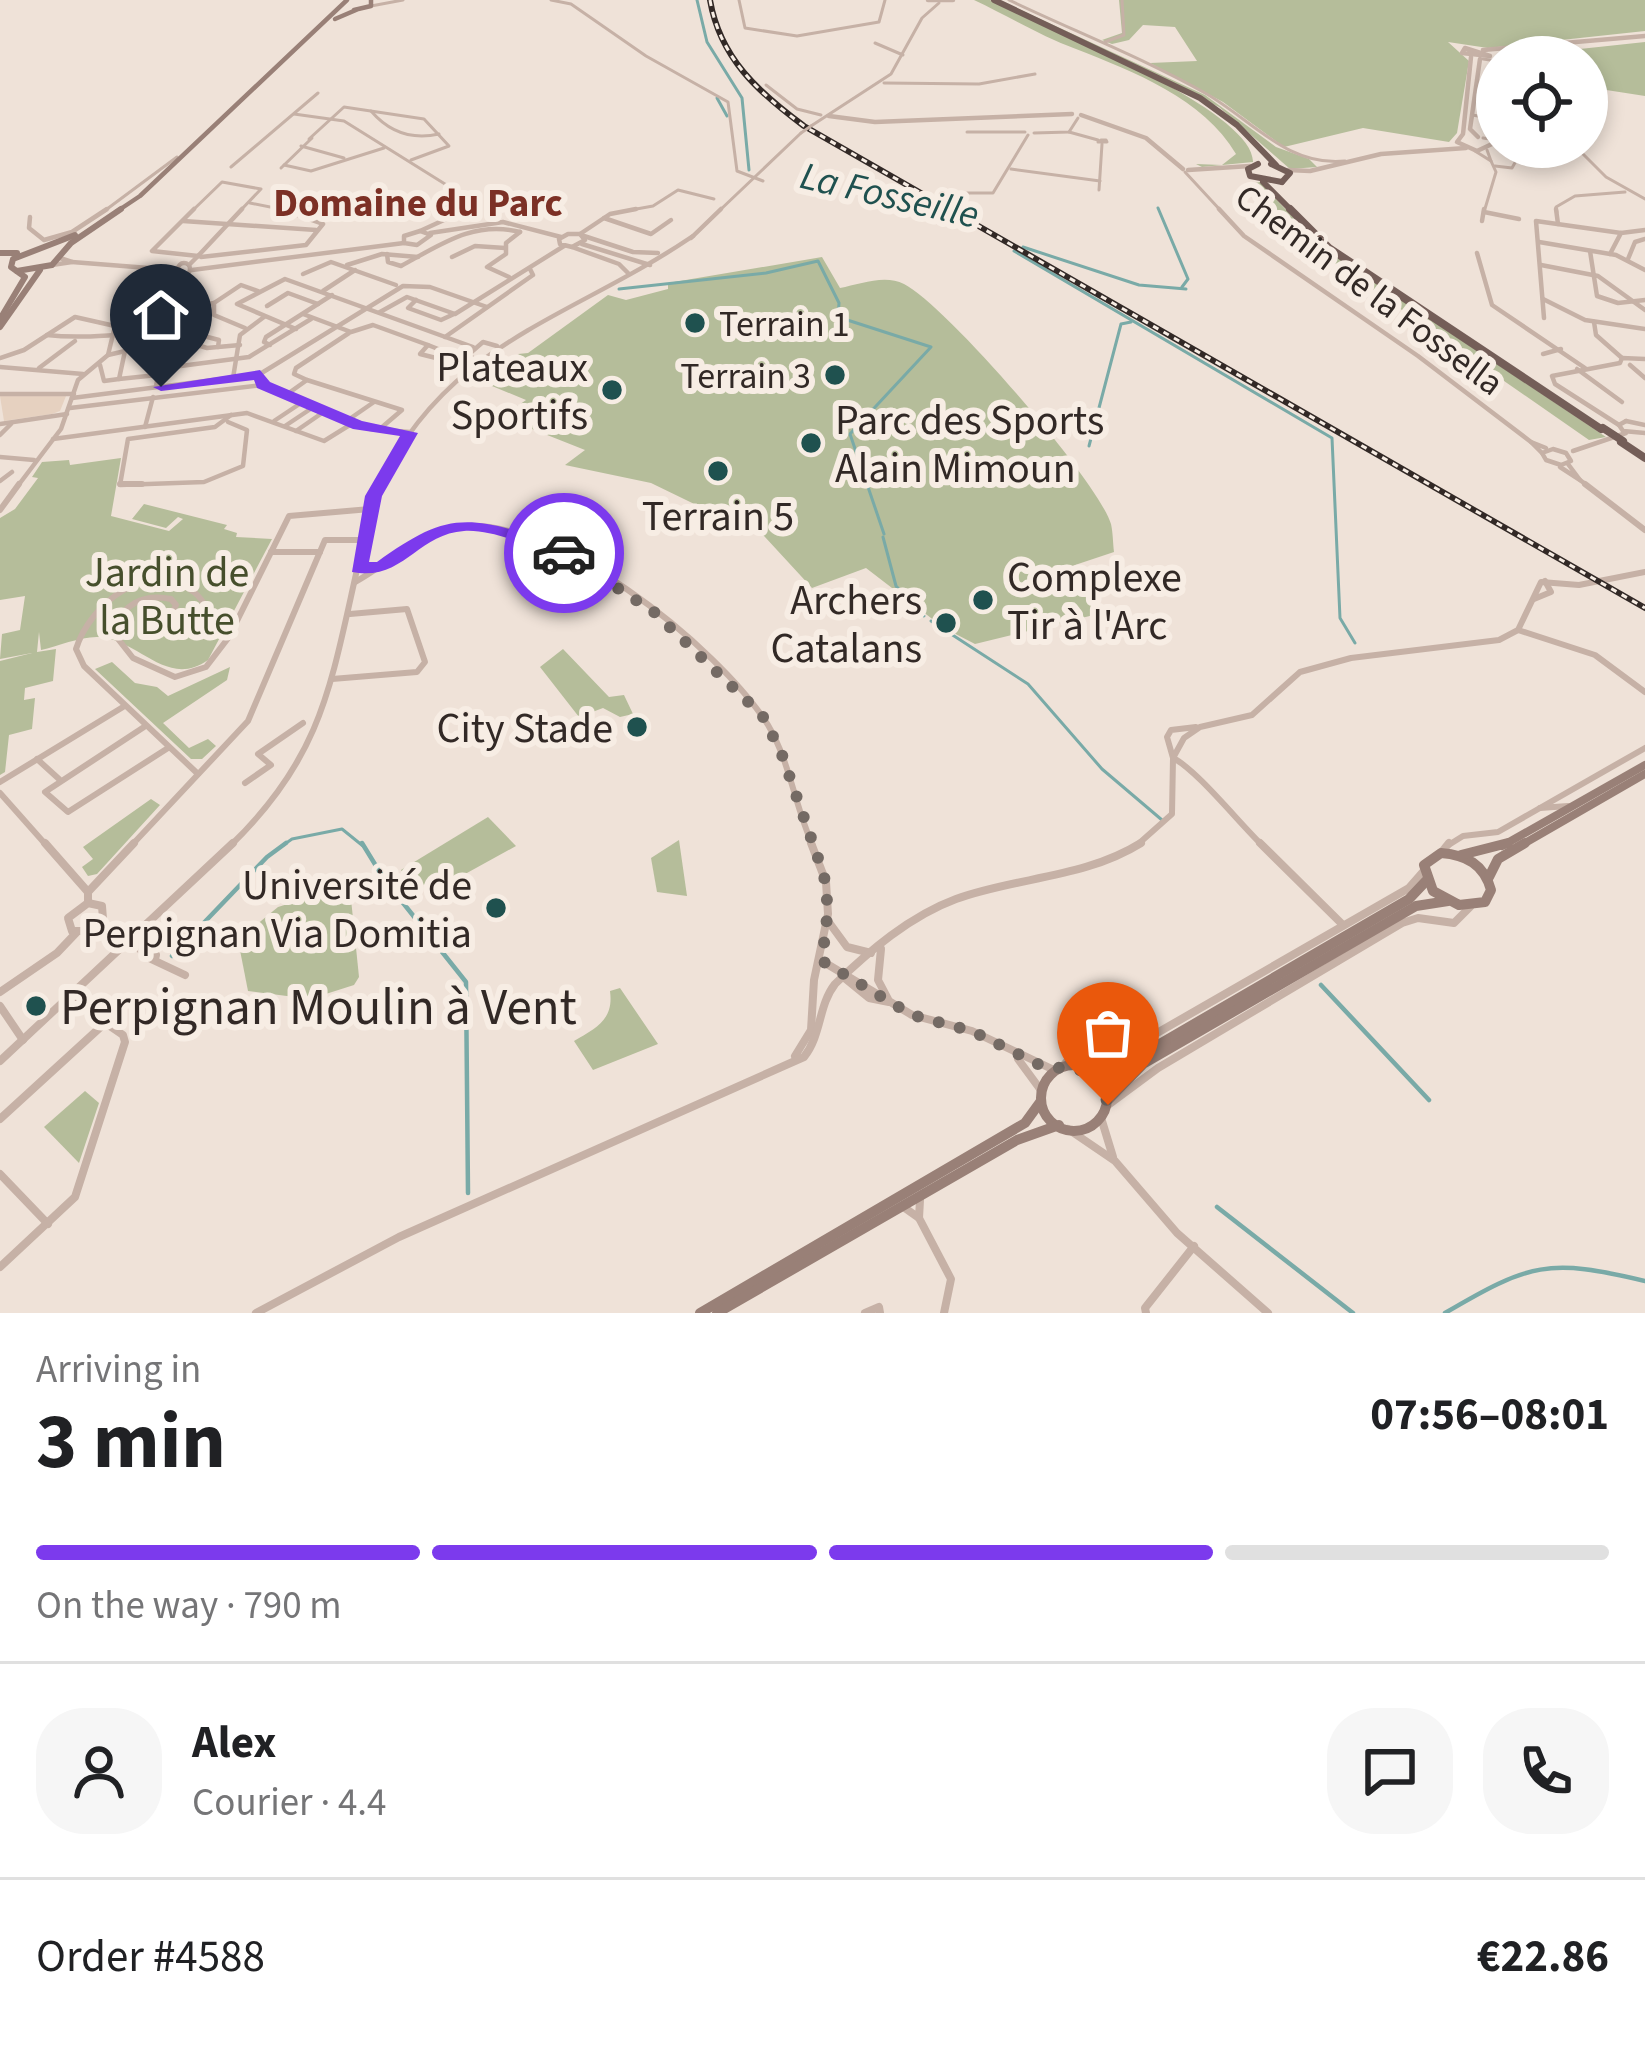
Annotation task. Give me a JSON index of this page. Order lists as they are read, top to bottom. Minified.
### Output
{"streets":{"street":["Chemin de la Fossella"]},"districts":["Domaine du Parc"],"water":["La Fosseille"],"parks":["Jardin de la Butte"],"places":["Terrain 1","Terrain 3","Plateaux Sportifs","Parc des Sports Alain Mimoun","Terrain 5","Complexe Tir à l'Arc","Archers Catalans","City Stade","Université de Perpignan Via Domitia","Perpignan Moulin à Vent"],"page":{"heading":["3 min","Arriving in","07:56–08:01"],"panel":["Alex","Courier · 4.4","Order #4588","€22.86"],"bar":"On the way · 790 m"}}
